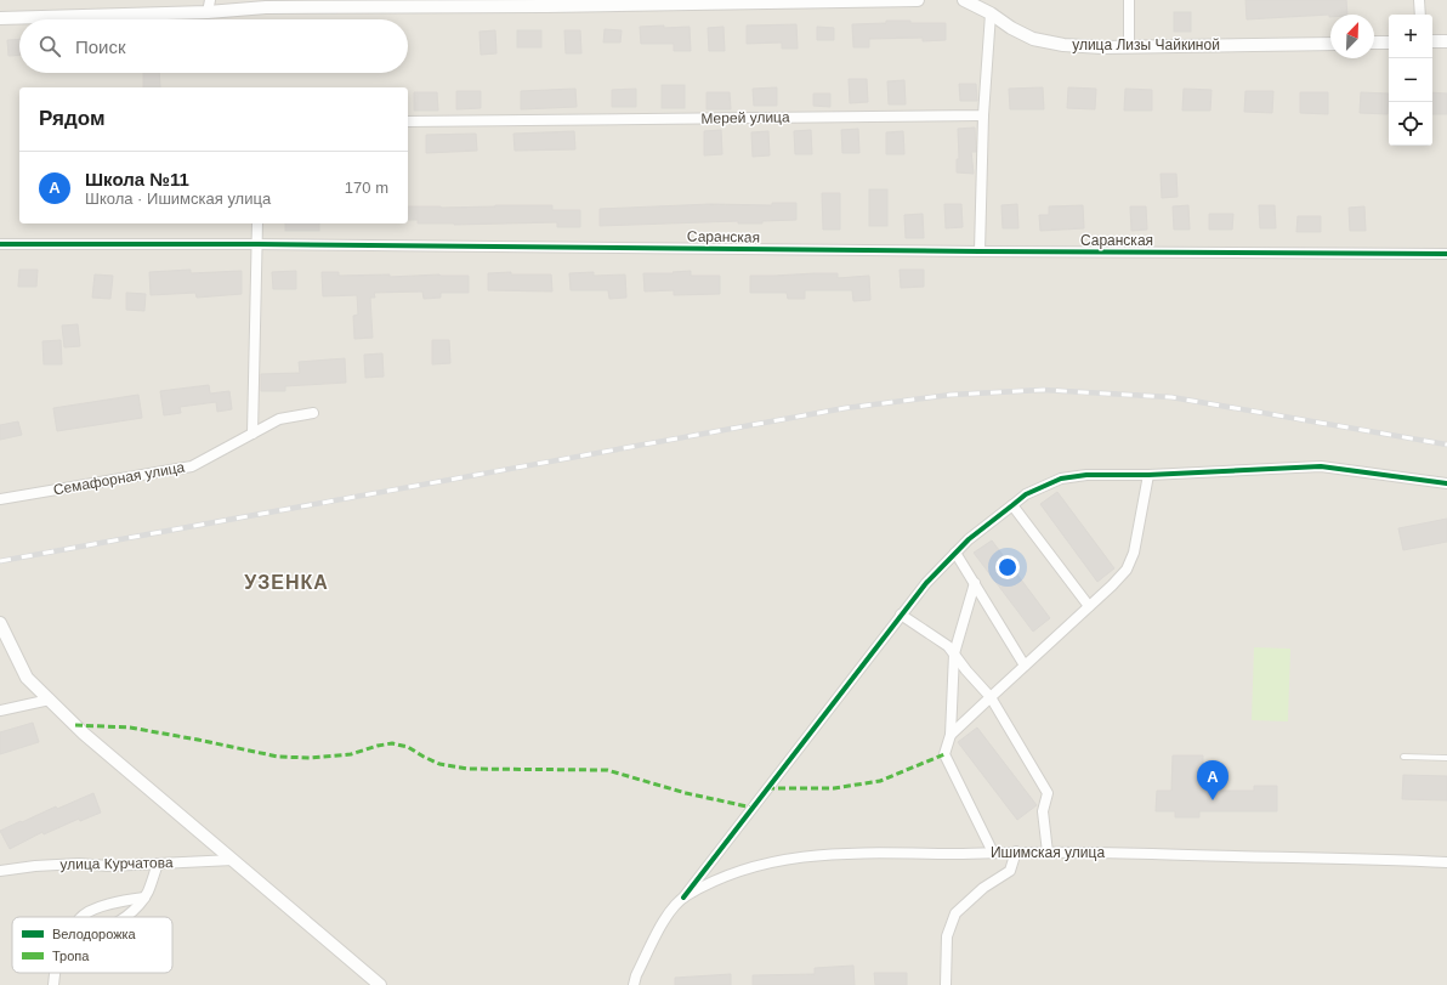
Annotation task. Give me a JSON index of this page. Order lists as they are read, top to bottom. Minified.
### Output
{"streets":{"street":["улица Лизы Чайкиной","Мерей улица","Саранская","Семафорная улица","Ишимская улица","улица Курчатова"]},"districts":["УЗЕНКА"],"legend":["Велодорожка","Тропа"],"north":"top right","page":{"map_buttons":["+","−"],"search":"Поиск","heading":"Рядом","list":[{"mark":"A","name":"Школа №11","note":"Школа · Ишимская улица","value":"170 m"}],"pins":"A"}}
